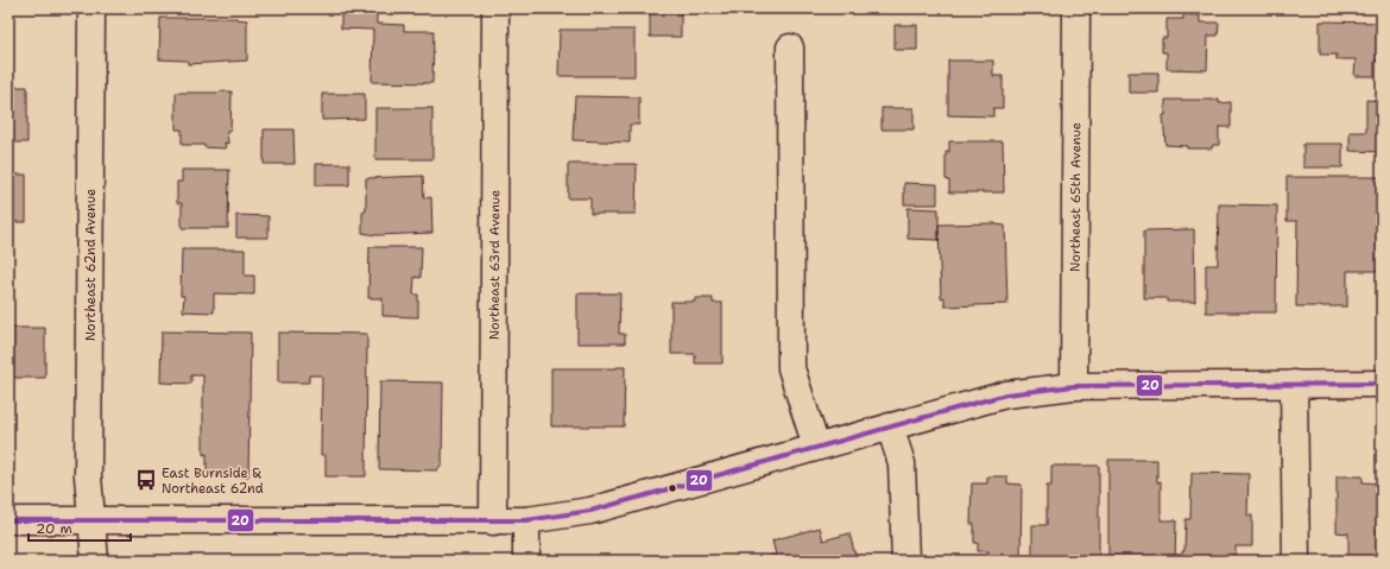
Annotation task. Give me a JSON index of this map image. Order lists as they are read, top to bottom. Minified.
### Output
{"streets":{"street":["Northeast 65th Avenue","Northeast 62nd Avenue","Northeast 63rd Avenue"]},"places":{"bus stop":["East Burnside & Northeast 62nd"]},"lines":["transit line 20"],"scale_bar":"20 m"}
